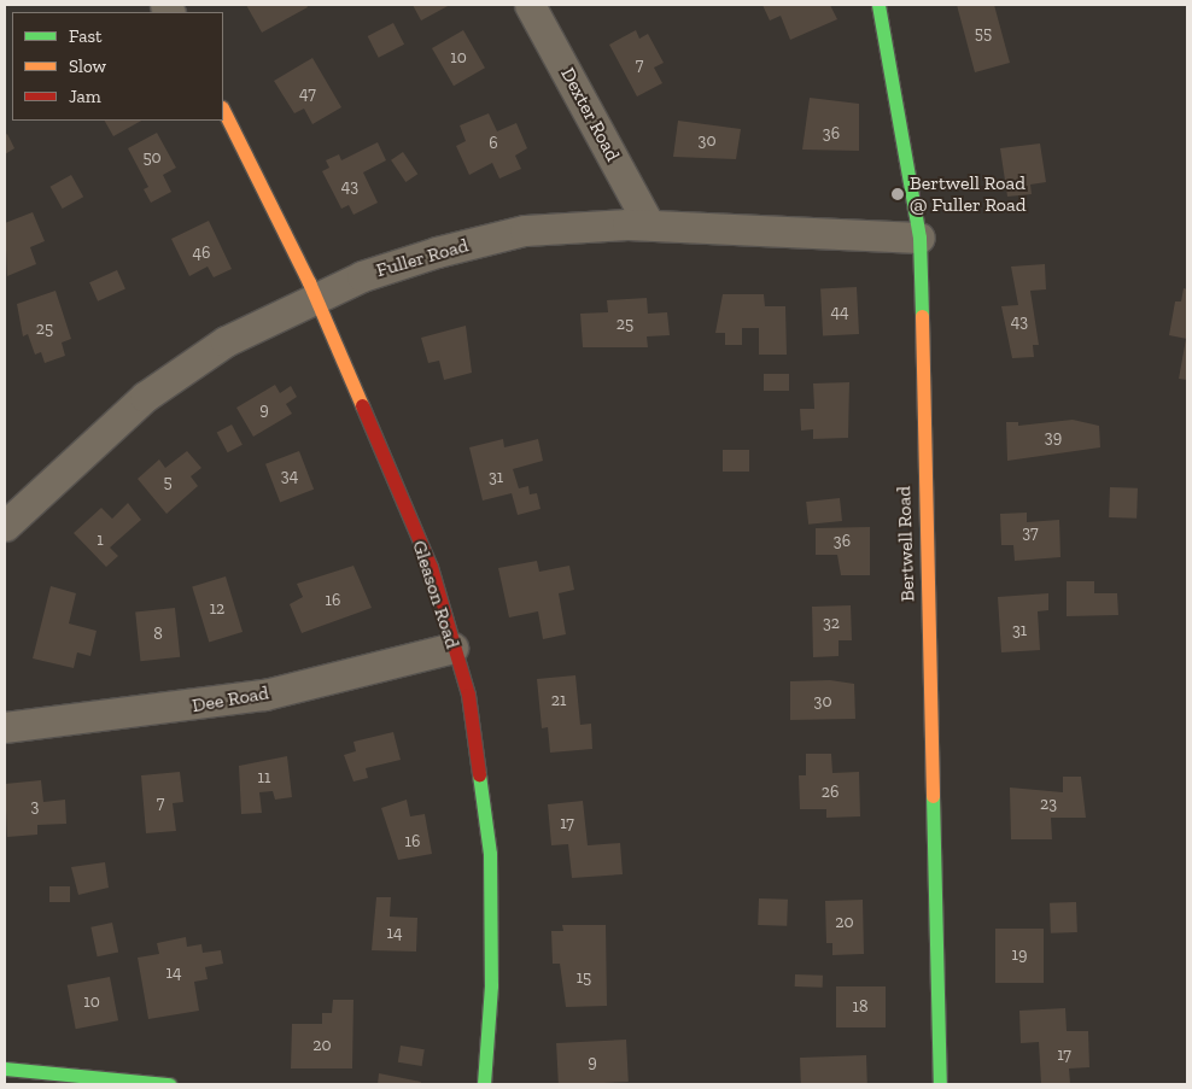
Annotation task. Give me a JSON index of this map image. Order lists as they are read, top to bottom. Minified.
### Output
{"streets":{"street":["Dexter Road","Fuller Road","Bertwell Road","Gleason Road","Dee Road"]},"crossings":[["Dexter Road","Fuller Road"],["Fuller Road","Bertwell Road"],["Fuller Road","Gleason Road"],["Gleason Road","Dee Road"]],"places":["Bertwell Road @ Fuller Road"],"house_numbers":["55","10","7","47","36","30","6","50","43","46","44","43","25","25","9","39","34","31","5","37","1","36","16","12","32","31","8","21","30","11","26","7","23","3","17","16","20","14","19","14","15","10","18","20","17","9"],"legend":["Fast","Slow","Jam"]}
